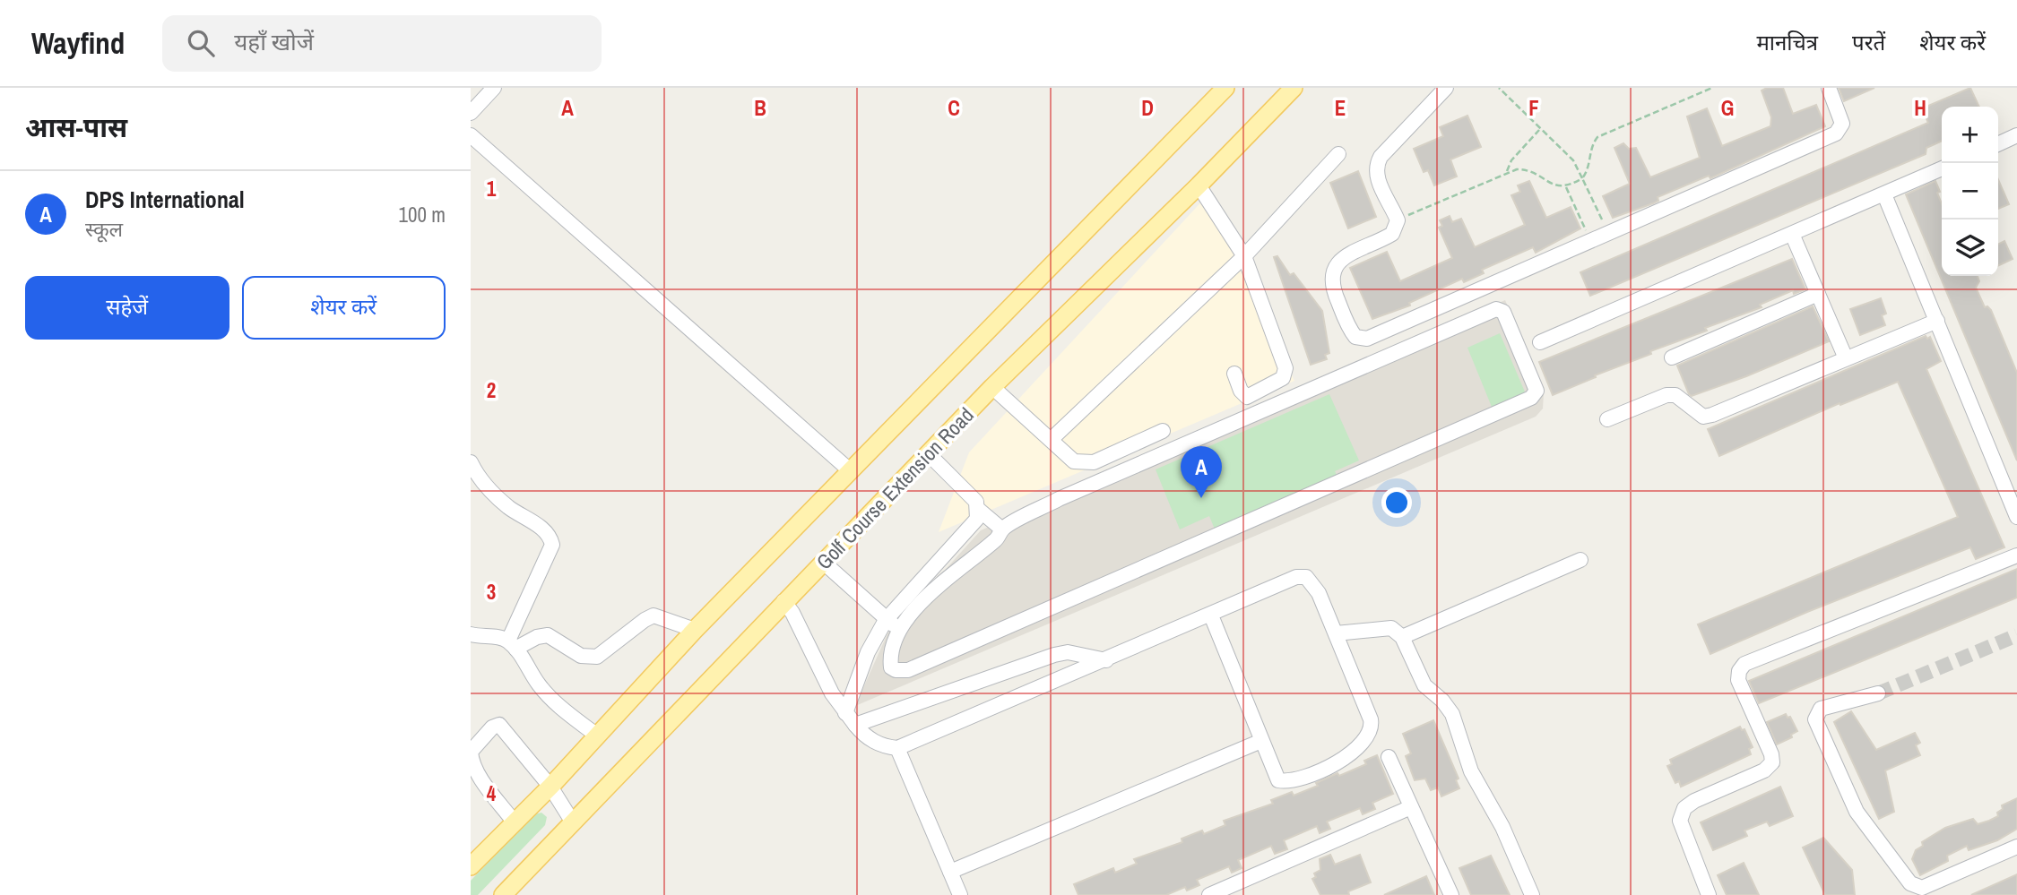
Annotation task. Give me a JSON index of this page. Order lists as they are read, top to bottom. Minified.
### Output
{"streets":{"main road":["Golf Course Extension Road"]},"page":{"header":"Wayfind","search":"यहाँ खोजें","nav":["मानचित्र","परतें","शेयर करें"],"heading":"आस-पास","map_buttons":["+","−"],"list":[{"mark":"A","name":"DPS International","note":"स्कूल","value":"100 m"}],"buttons":["सहेजें","शेयर करें"],"pins":"A"},"grid":{"columns":["A","B","C","D","E","F","G","H"],"rows":["1","2","3","4"]}}
